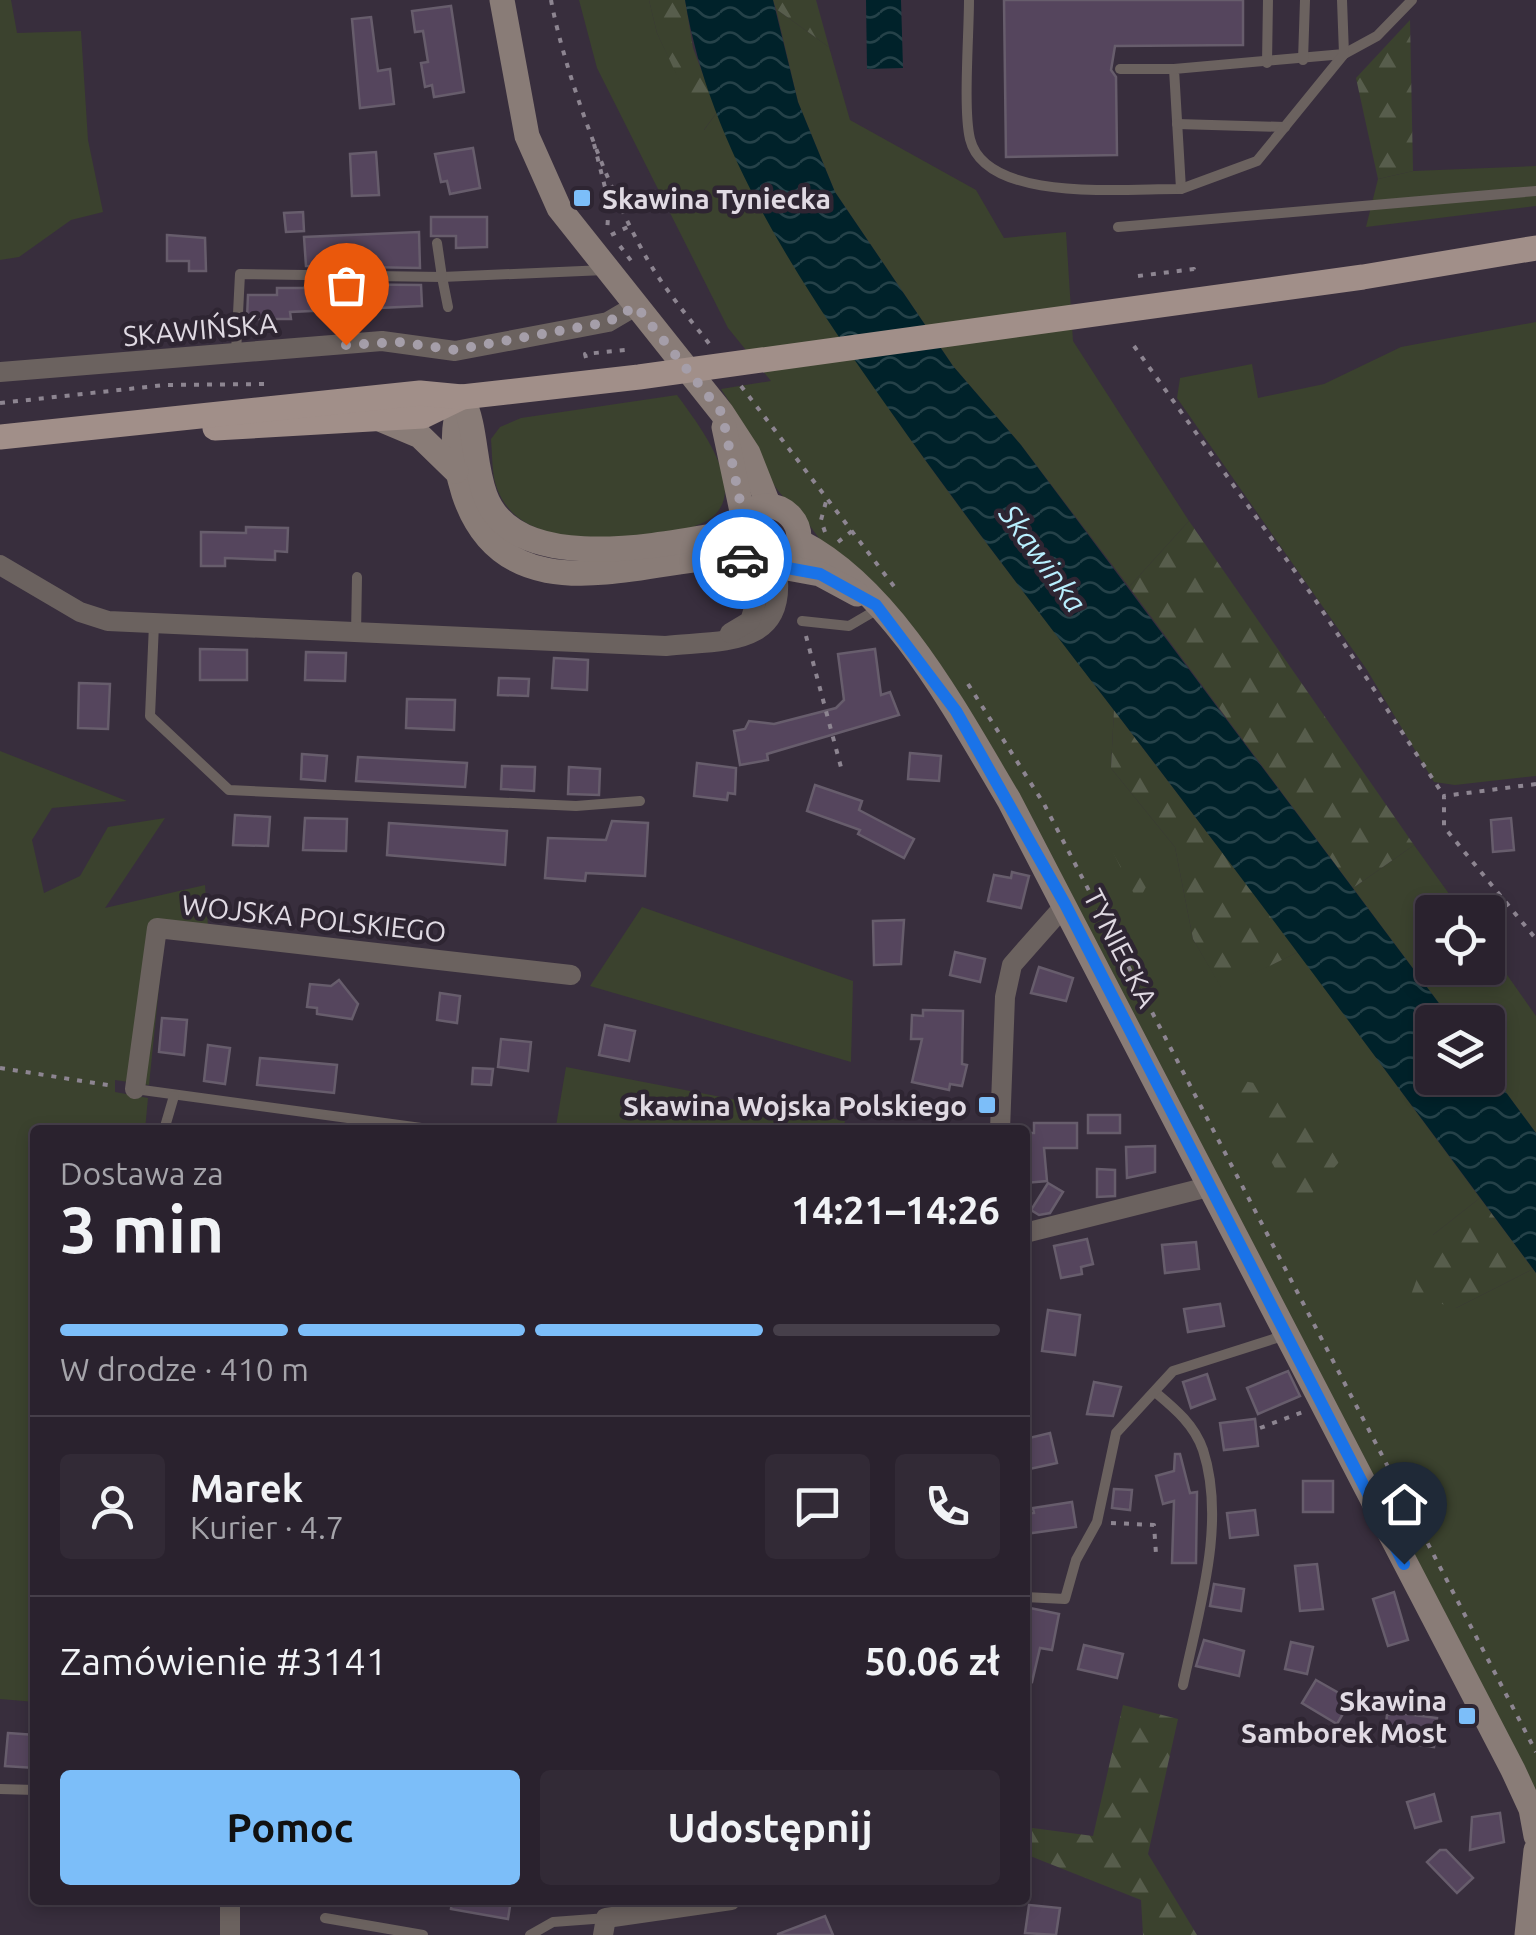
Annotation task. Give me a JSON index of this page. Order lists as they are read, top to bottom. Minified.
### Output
{"streets":{"street":["SKAWIŃSKA","WOJSKA POLSKIEGO","TYNIECKA"]},"water":["Skawinka"],"places":{"transit":["Skawina Tyniecka","Skawina Wojska Polskiego","Skawina Samborek Most"]},"page":{"heading":["3 min","Dostawa za","14:21–14:26"],"panel":["Marek","Kurier · 4.7","Zamówienie #3141","50.06 zł"],"bar":"W drodze · 410 m","buttons":["Pomoc","Udostępnij"]}}
